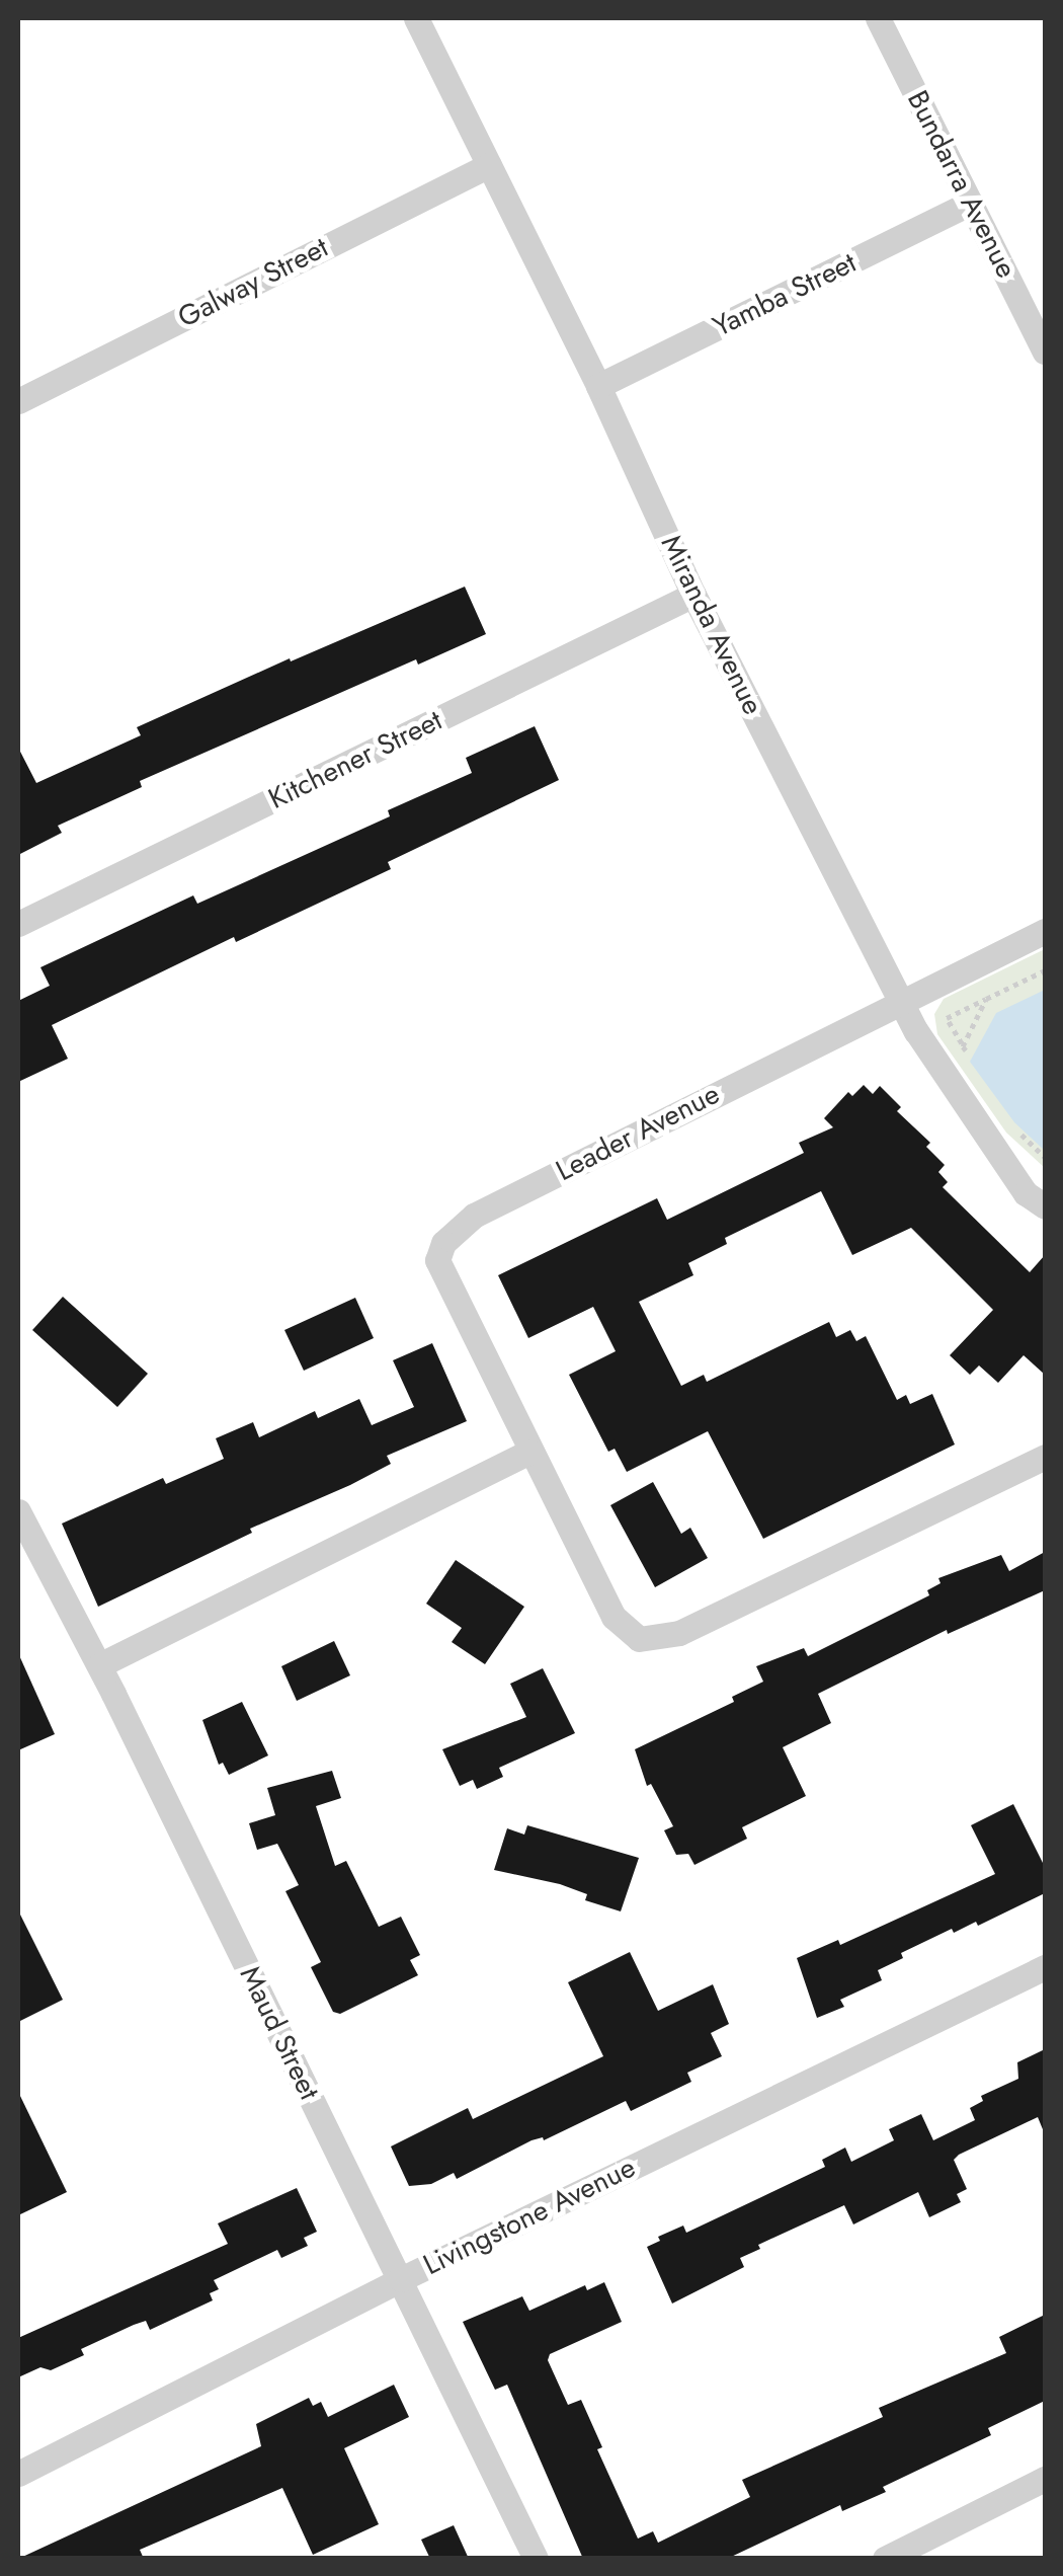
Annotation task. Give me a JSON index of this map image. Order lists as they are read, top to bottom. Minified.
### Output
{"streets":{"street":["Bundarra Avenue","Galway Street","Yamba Street","Miranda Avenue","Kitchener Street","Leader Avenue","Maud Street","Livingstone Avenue"]},"crossings":[["Bundarra Avenue","Yamba Street"],["Galway Street","Miranda Avenue"],["Yamba Street","Miranda Avenue"],["Miranda Avenue","Kitchener Street"],["Miranda Avenue","Leader Avenue"],["Maud Street","Livingstone Avenue"]]}
